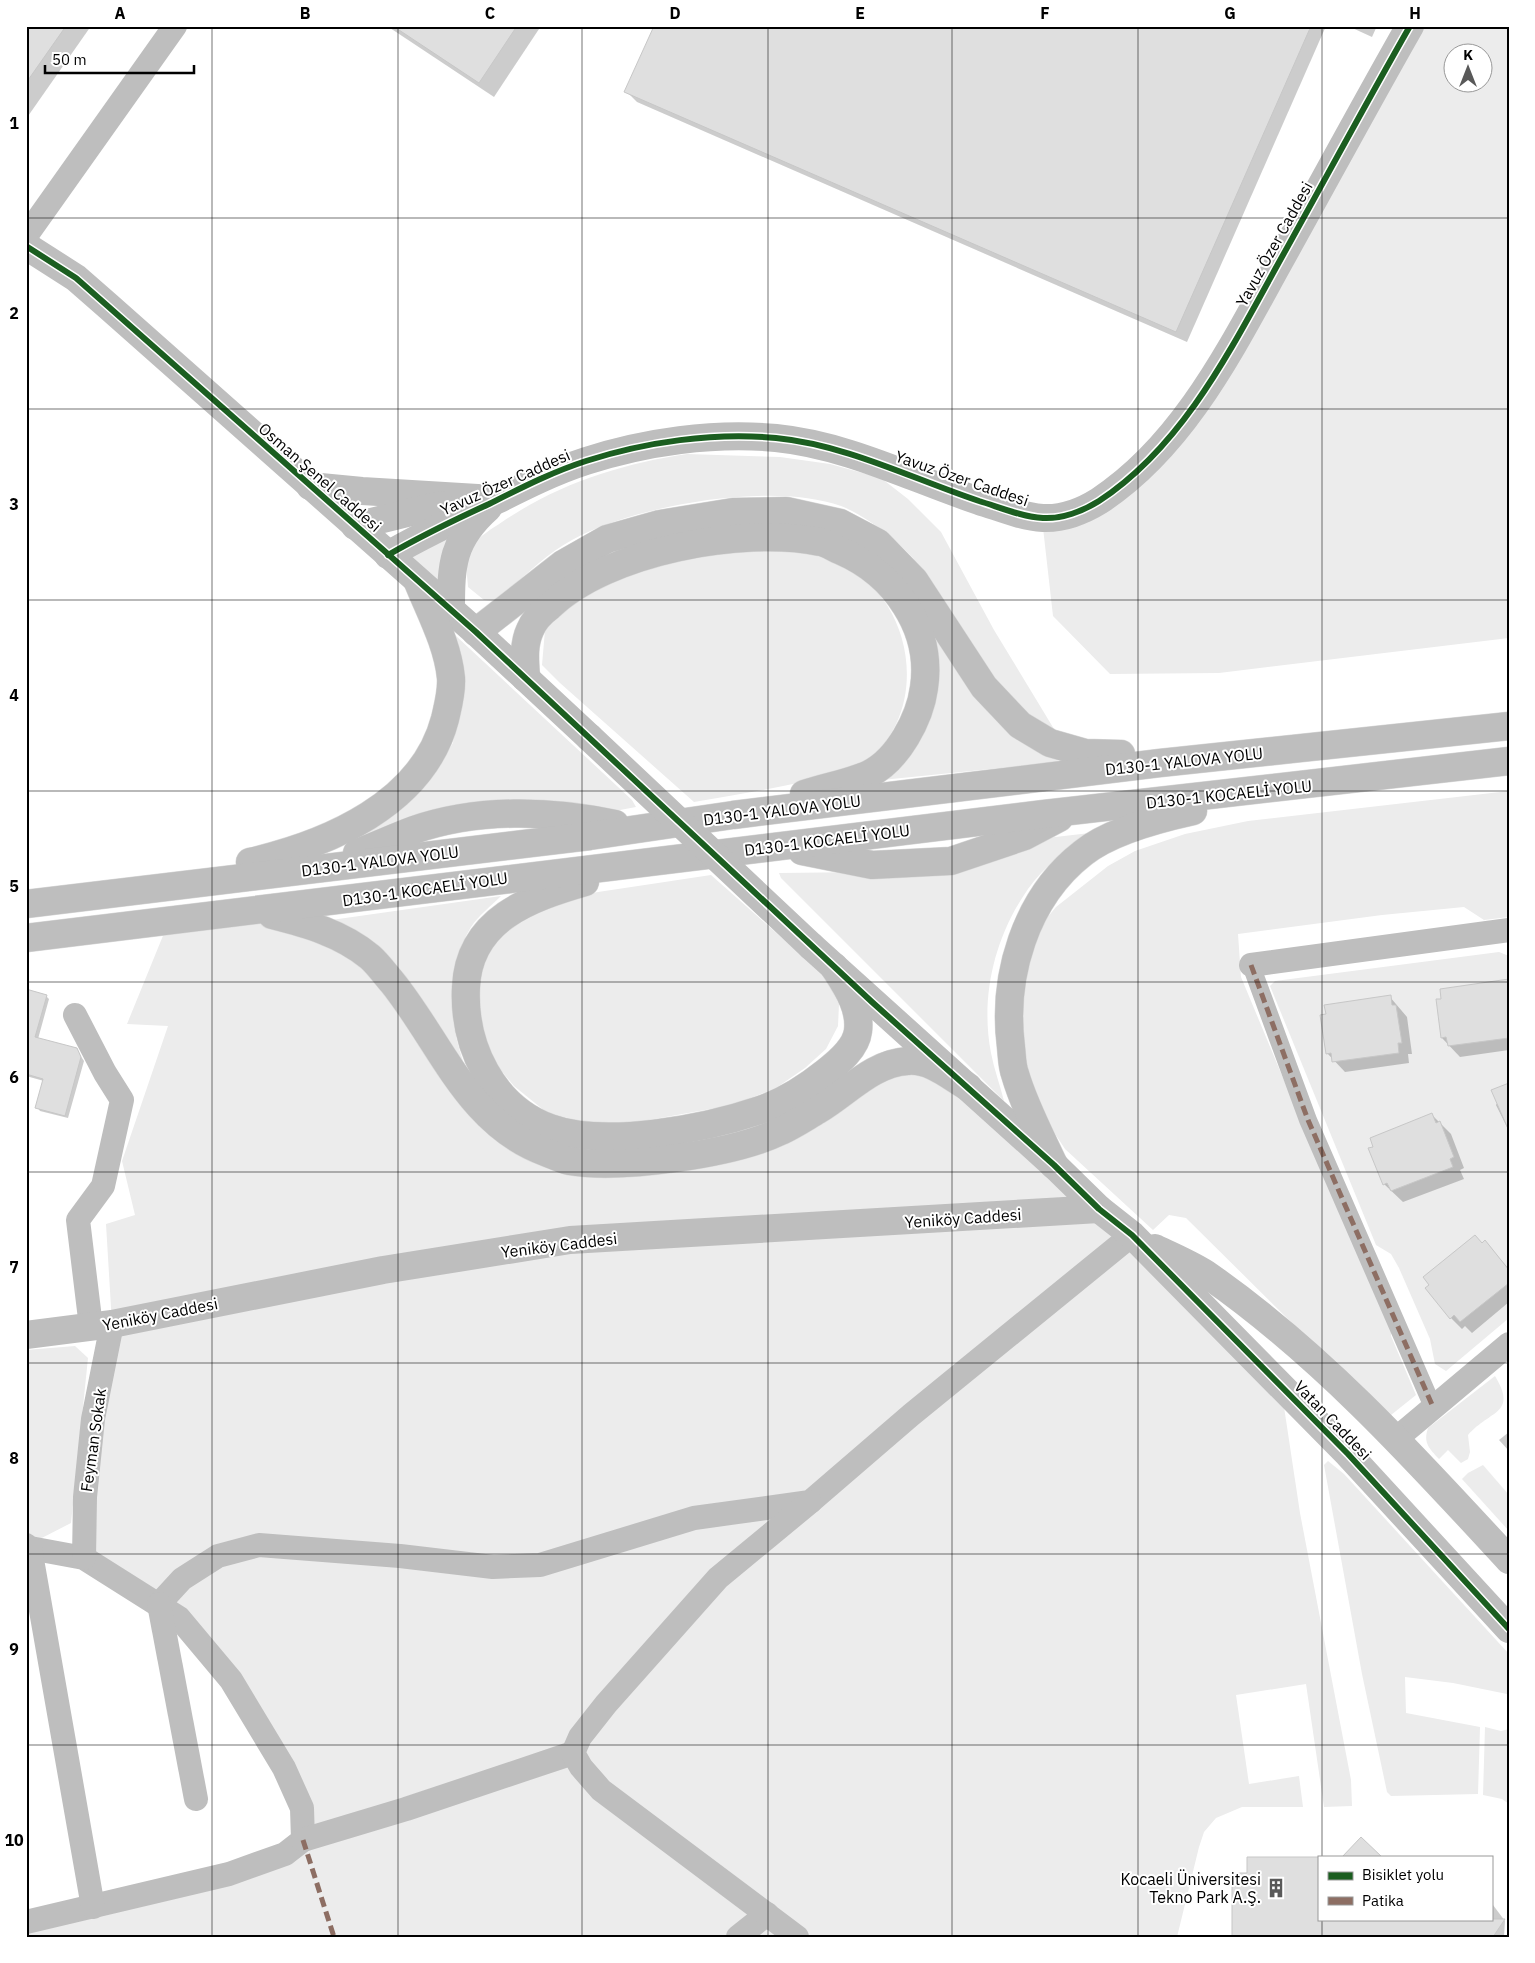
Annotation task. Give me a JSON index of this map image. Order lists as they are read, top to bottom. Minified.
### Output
{"streets":{"main road":["Yavuz Özer Caddesi","Osman Şenel Caddesi","D130-1 YALOVA YOLU","D130-1 KOCAELİ YOLU","Yeniköy Caddesi","Vatan Caddesi"],"street":["Feyman Sokak"]},"crossings":[["Yavuz Özer Caddesi","Osman Şenel Caddesi"],["Yeniköy Caddesi","Feyman Sokak"]],"places":{"building":["Kocaeli Üniversitesi Tekno Park A.Ş."]},"legend":["Bisiklet yolu","Patika"],"scale_bar":"50 m","north":"top","grid":{"columns":["A","B","C","D","E","F","G","H"],"rows":["1","2","3","4","5","6","7","8","9","10"]}}
